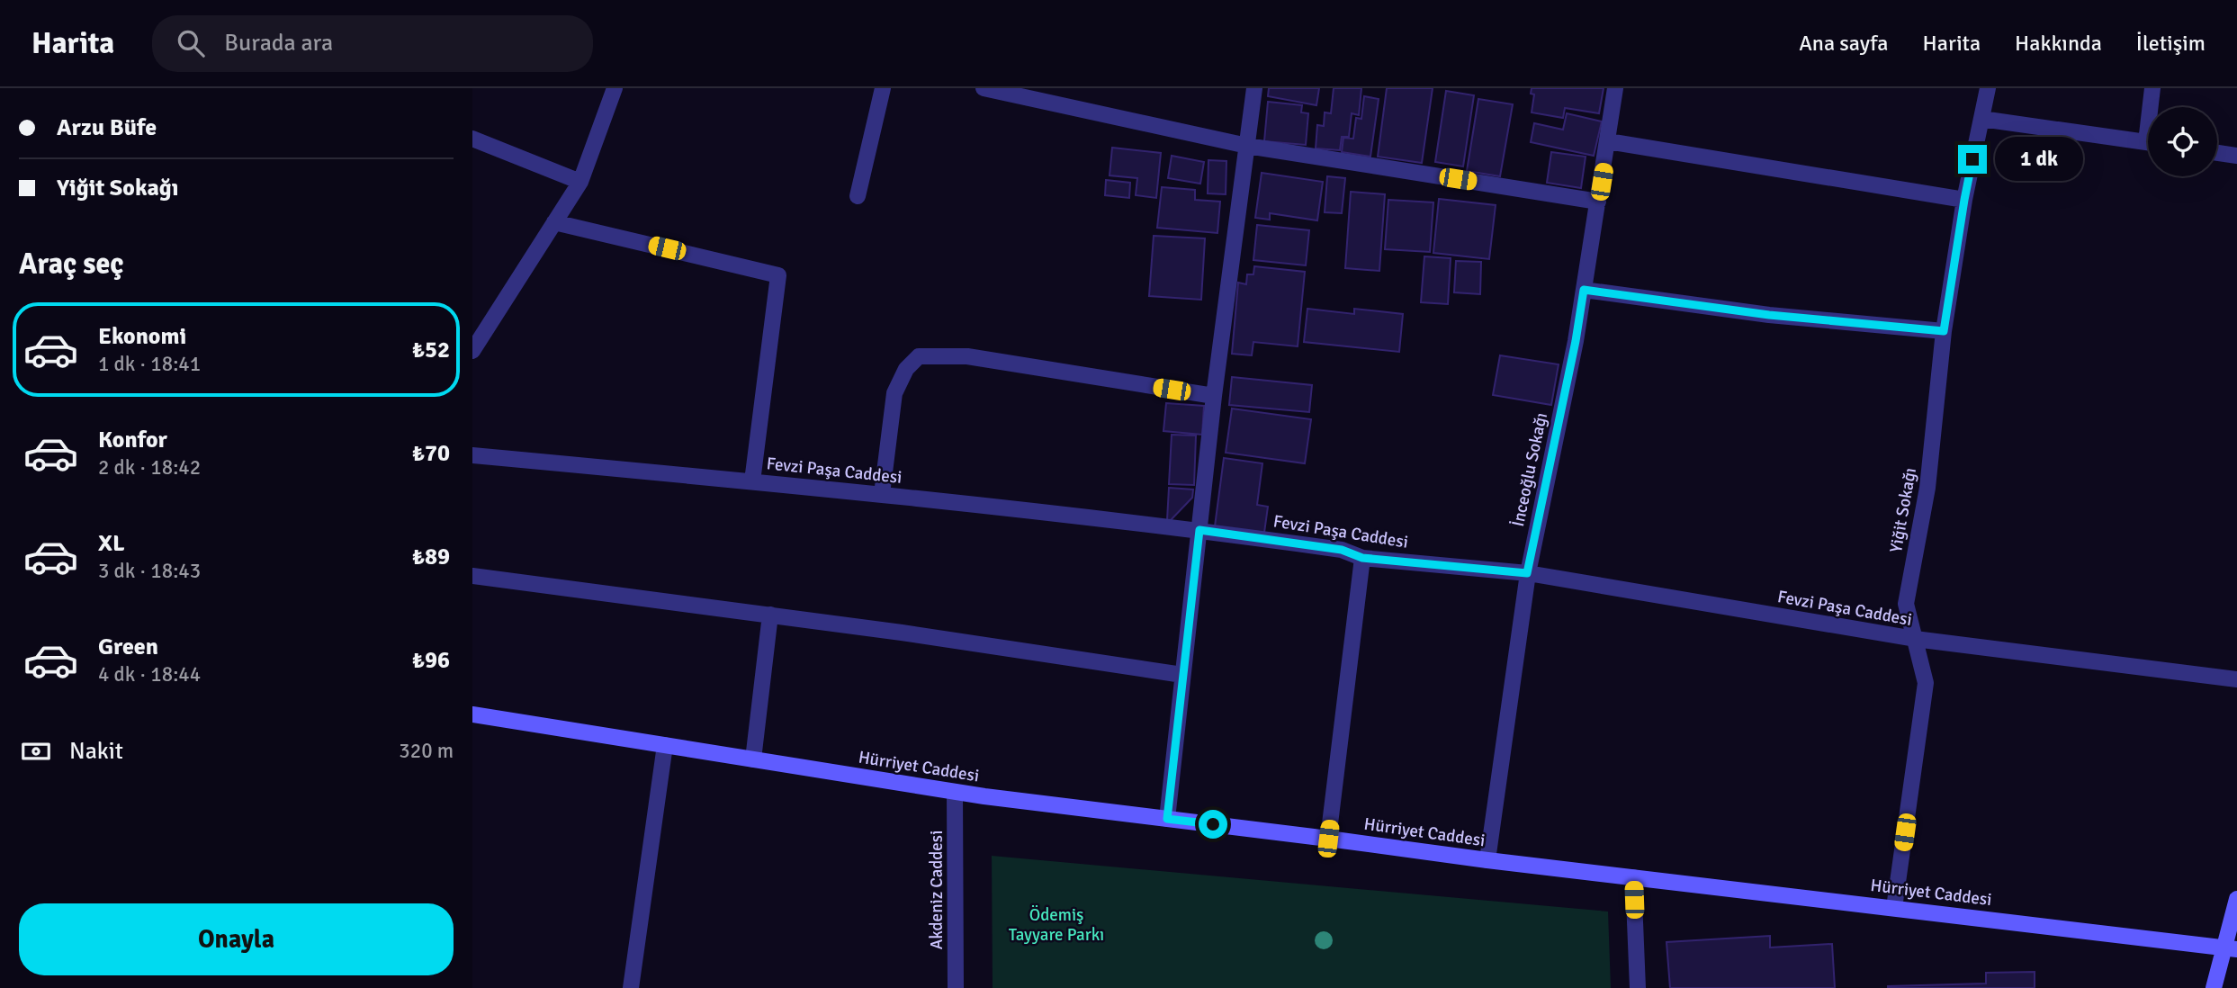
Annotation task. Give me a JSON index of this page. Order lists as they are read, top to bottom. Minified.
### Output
{"streets":{"street":["İnceoğlu Sokağı","Fevzi Paşa Caddesi","Yiğit Sokağı","Hürriyet Caddesi","Akdeniz Caddesi"]},"crossings":[["İnceoğlu Sokağı","Fevzi Paşa Caddesi"],["İnceoğlu Sokağı","Hürriyet Caddesi"],["Fevzi Paşa Caddesi","Yiğit Sokağı"],["Yiğit Sokağı","Hürriyet Caddesi"],["Hürriyet Caddesi","Akdeniz Caddesi"]],"parks":["Ödemiş Tayyare Parkı"],"page":{"header":"Harita","search":"Burada ara","nav":["Ana sayfa","Harita","Hakkında","İletişim"],"banner":["Arzu Büfe","Yiğit Sokağı"],"bubble":"1 dk","heading":"Araç seç","list":[{"name":"Ekonomi","note":"1 dk · 18:41","value":"₺52"},{"name":"Konfor","note":"2 dk · 18:42","value":"₺70"},{"name":"XL","note":"3 dk · 18:43","value":"₺89"},{"name":"Green","note":"4 dk · 18:44","value":"₺96"}],"pay":["Nakit","320 m"],"buttons":"Onayla"}}
